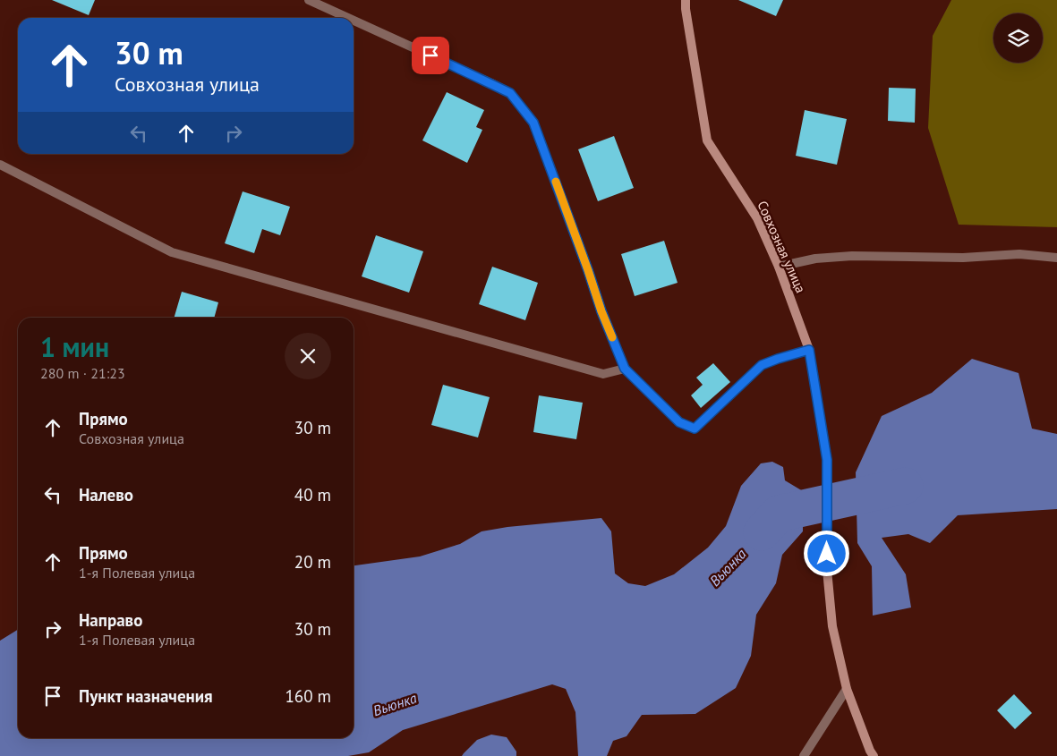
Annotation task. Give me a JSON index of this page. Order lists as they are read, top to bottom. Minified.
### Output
{"streets":{"street":["Совхозная улица"]},"water":["Вьюнка"],"page":{"turn":["30 m","Совхозная улица"],"heading":["1 мин","280 m · 21:23"],"list":[{"name":"Прямо","note":"Совхозная улица","value":"30 m"},{"name":"Налево","value":"40 m"},{"name":"Прямо","note":"1-я Полевая улица","value":"20 m"},{"name":"Направо","note":"1-я Полевая улица","value":"30 m"},{"name":"Пункт назначения","value":"160 m"}]}}
